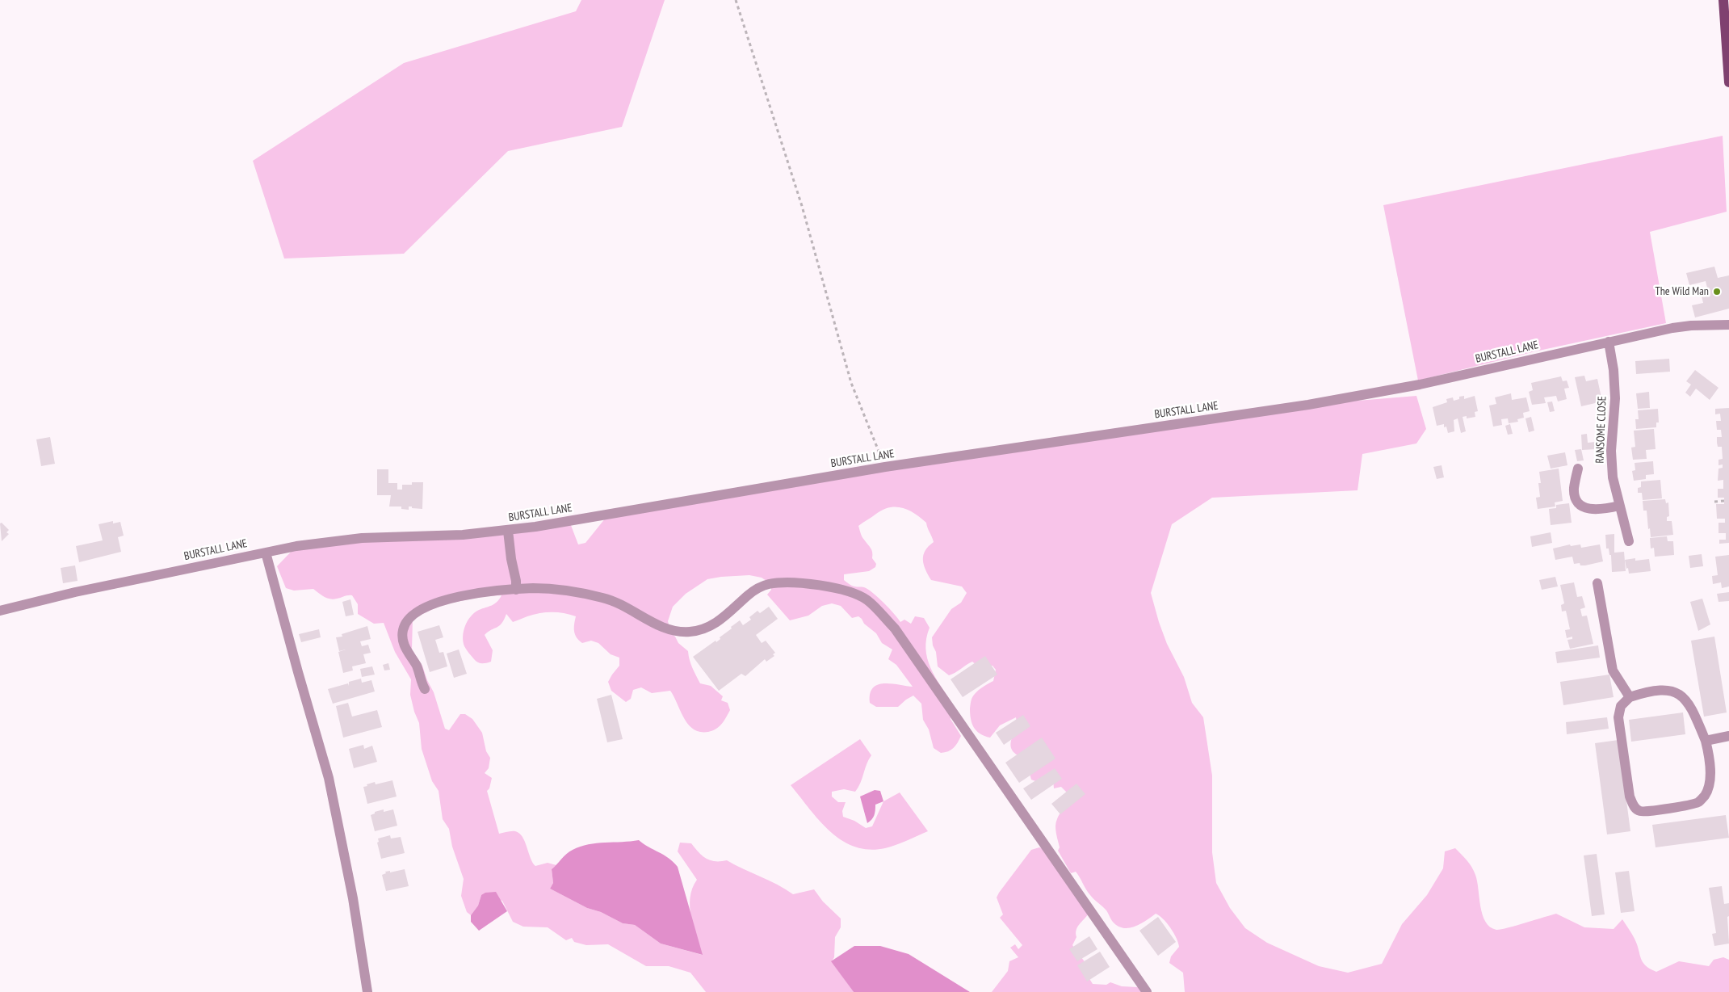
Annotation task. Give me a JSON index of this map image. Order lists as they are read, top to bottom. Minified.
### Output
{"streets":{"street":["BURSTALL LANE","RANSOME CLOSE"]},"crossings":[["BURSTALL LANE","RANSOME CLOSE"]],"places":["The Wild Man"]}
